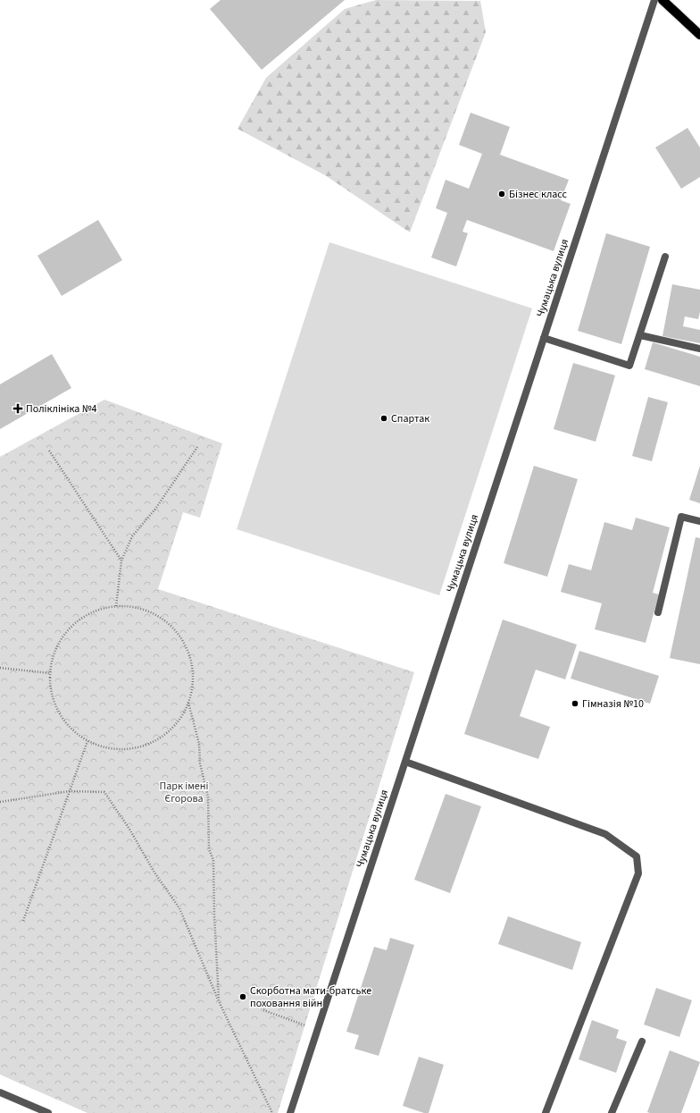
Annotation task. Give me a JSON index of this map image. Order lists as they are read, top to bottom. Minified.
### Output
{"streets":{"street":["Чумацька вулиця"]},"parks":["Парк імені Єгорова"],"places":{"other":["Бізнес класс","Спартак","Гімназія №10","Скорботна мати-братське поховання війн"],"health":["Поліклініка №4"]}}
